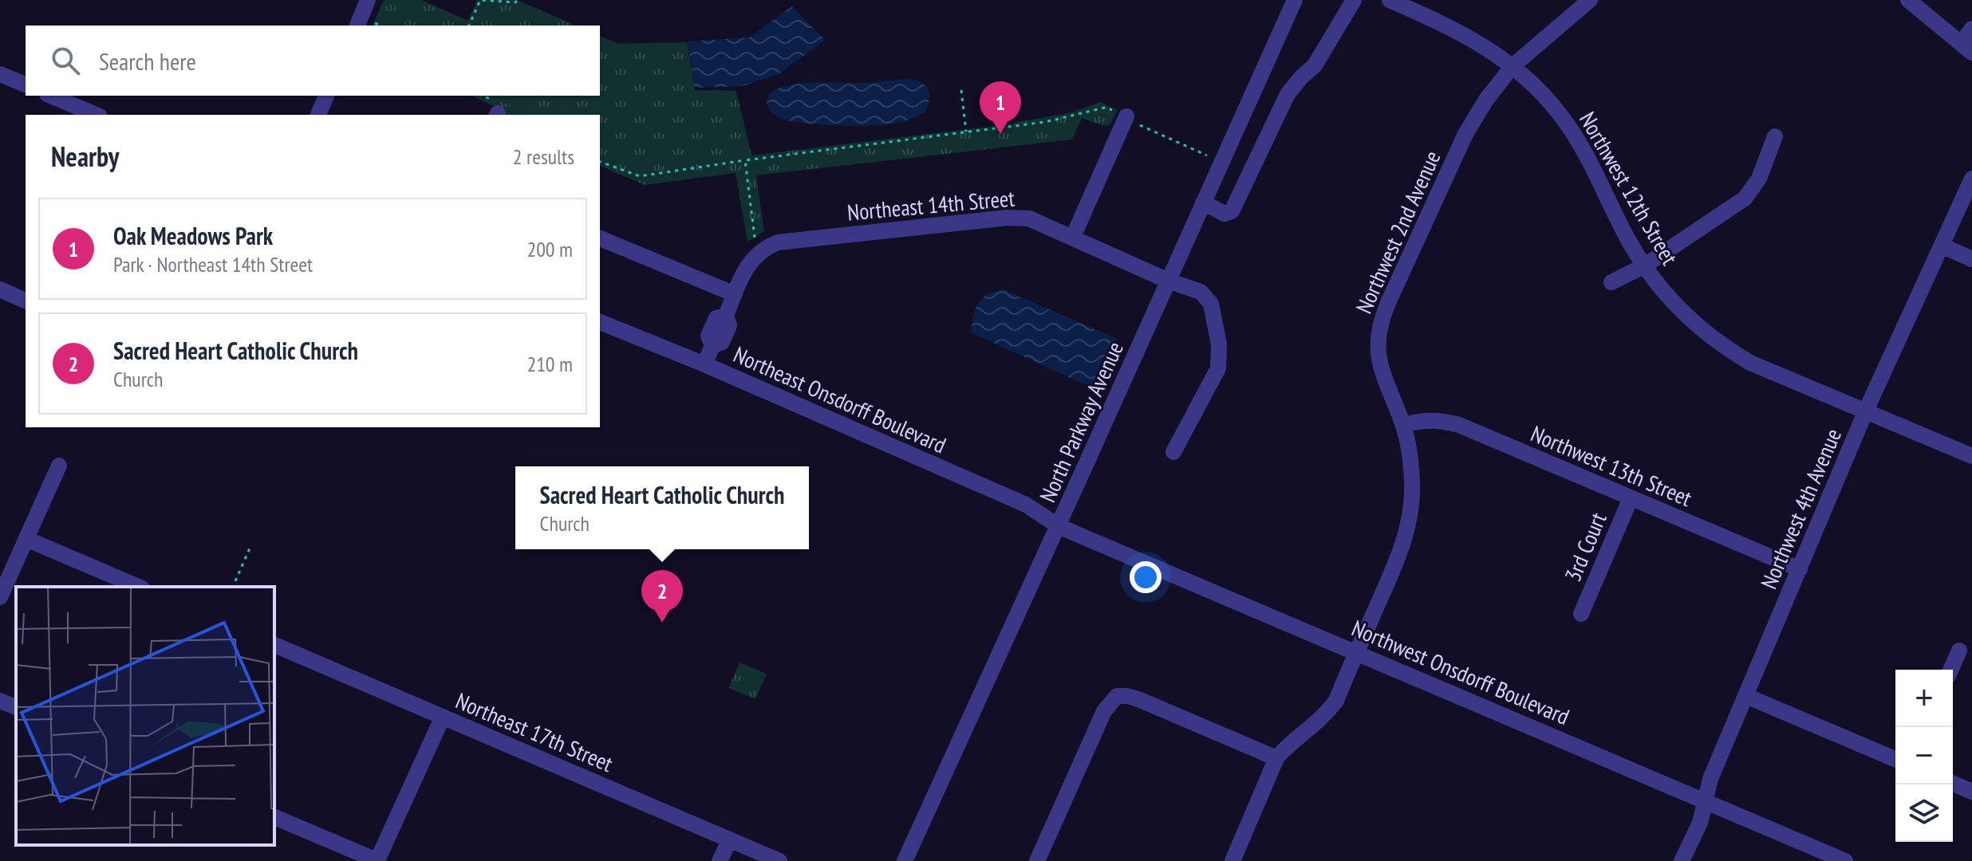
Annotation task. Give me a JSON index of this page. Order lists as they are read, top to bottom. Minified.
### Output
{"streets":{"street":["Northwest 12th Street","Northeast 14th Street","Northwest 2nd Avenue","Northeast Onsdorff Boulevard","North Parkway Avenue","Northwest 13th Street","Northwest 4th Avenue","3rd Court","Northwest Onsdorff Boulevard","Northeast 17th Street"]},"crossings":[["Northwest 12th Street","Northwest 2nd Avenue"],["Northwest 12th Street","Northwest 4th Avenue"],["Northeast 14th Street","North Parkway Avenue"],["Northwest 2nd Avenue","Northwest 13th Street"],["Northwest 2nd Avenue","Northwest Onsdorff Boulevard"],["Northeast Onsdorff Boulevard","North Parkway Avenue"],["Northeast Onsdorff Boulevard","Northwest Onsdorff Boulevard"],["North Parkway Avenue","Northwest Onsdorff Boulevard"],["Northwest 13th Street","Northwest 4th Avenue"],["Northwest 13th Street","3rd Court"],["Northwest 4th Avenue","Northwest Onsdorff Boulevard"]],"page":{"search":"Search here","pins":["1","2"],"heading":["Nearby","2 results"],"list":[{"mark":"1","name":"Oak Meadows Park","note":"Park · Northeast 14th Street","value":"200 m"},{"mark":"2","name":"Sacred Heart Catholic Church","note":"Church","value":"210 m"}],"popup":["Sacred Heart Catholic Church","Church"],"map_buttons":["+","−"]}}
